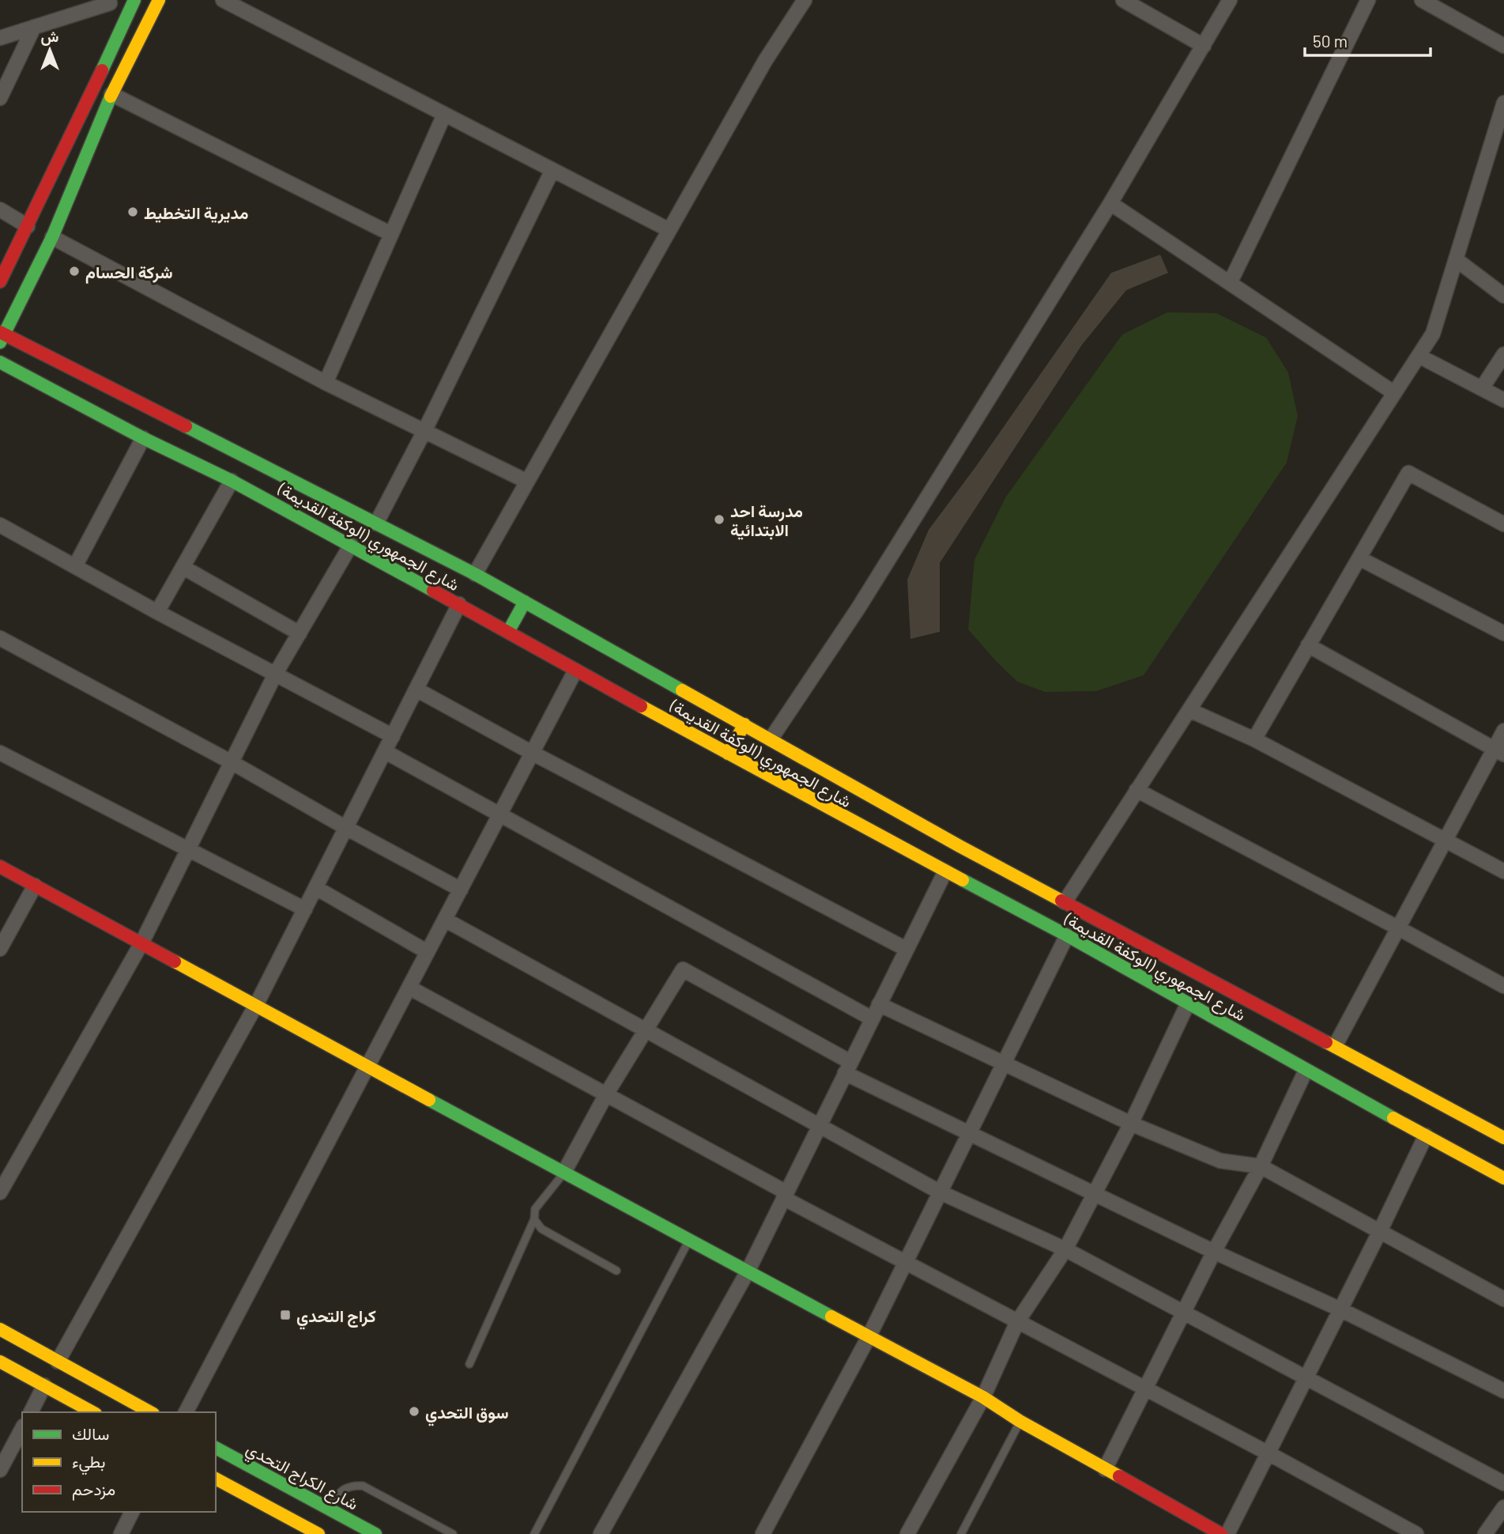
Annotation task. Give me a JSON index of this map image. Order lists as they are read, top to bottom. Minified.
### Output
{"streets":{"main road":["شارع الجمهوري (الوكفة القديمة)","شارع الكراج التحدي"]},"places":{"other":["مديرية التخطيط","شركة الحسام","مدرسة احد الابتدائية","سوق التحدي"],"transit":["كراج التحدي"]},"legend":["سالك","بطيء","مزدحم"],"scale_bar":"50 m","north":"top"}
